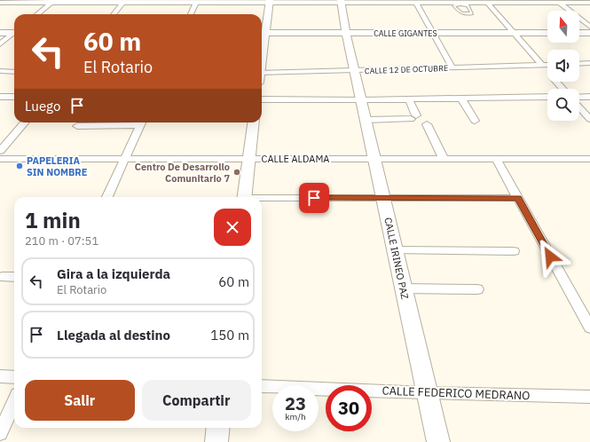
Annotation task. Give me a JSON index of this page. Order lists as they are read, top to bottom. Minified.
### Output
{"streets":{"street":["CALLE GIGANTES","CALLE 12 DE OCTUBRE","CALLE ALDAMA","CALLE IRINEO PAZ","CALLE FEDERICO MEDRANO"]},"crossings":[["CALLE GIGANTES","CALLE IRINEO PAZ"],["CALLE 12 DE OCTUBRE","CALLE IRINEO PAZ"],["CALLE ALDAMA","CALLE IRINEO PAZ"],["CALLE IRINEO PAZ","CALLE FEDERICO MEDRANO"]],"places":["PAPELERIA SIN NOMBRE","Centro De Desarrollo Comunitario 7"],"north":"top","page":{"turn":["60 m","El Rotario"],"then":"Luego","heading":["1 min","210 m · 07:51"],"list":[{"name":"Gira a la izquierda","note":"El Rotario","value":"60 m"},{"name":"Llegada al destino","value":"150 m"}],"buttons":["Salir","Compartir"],"speed":"23 km/h","limit":"30"}}
